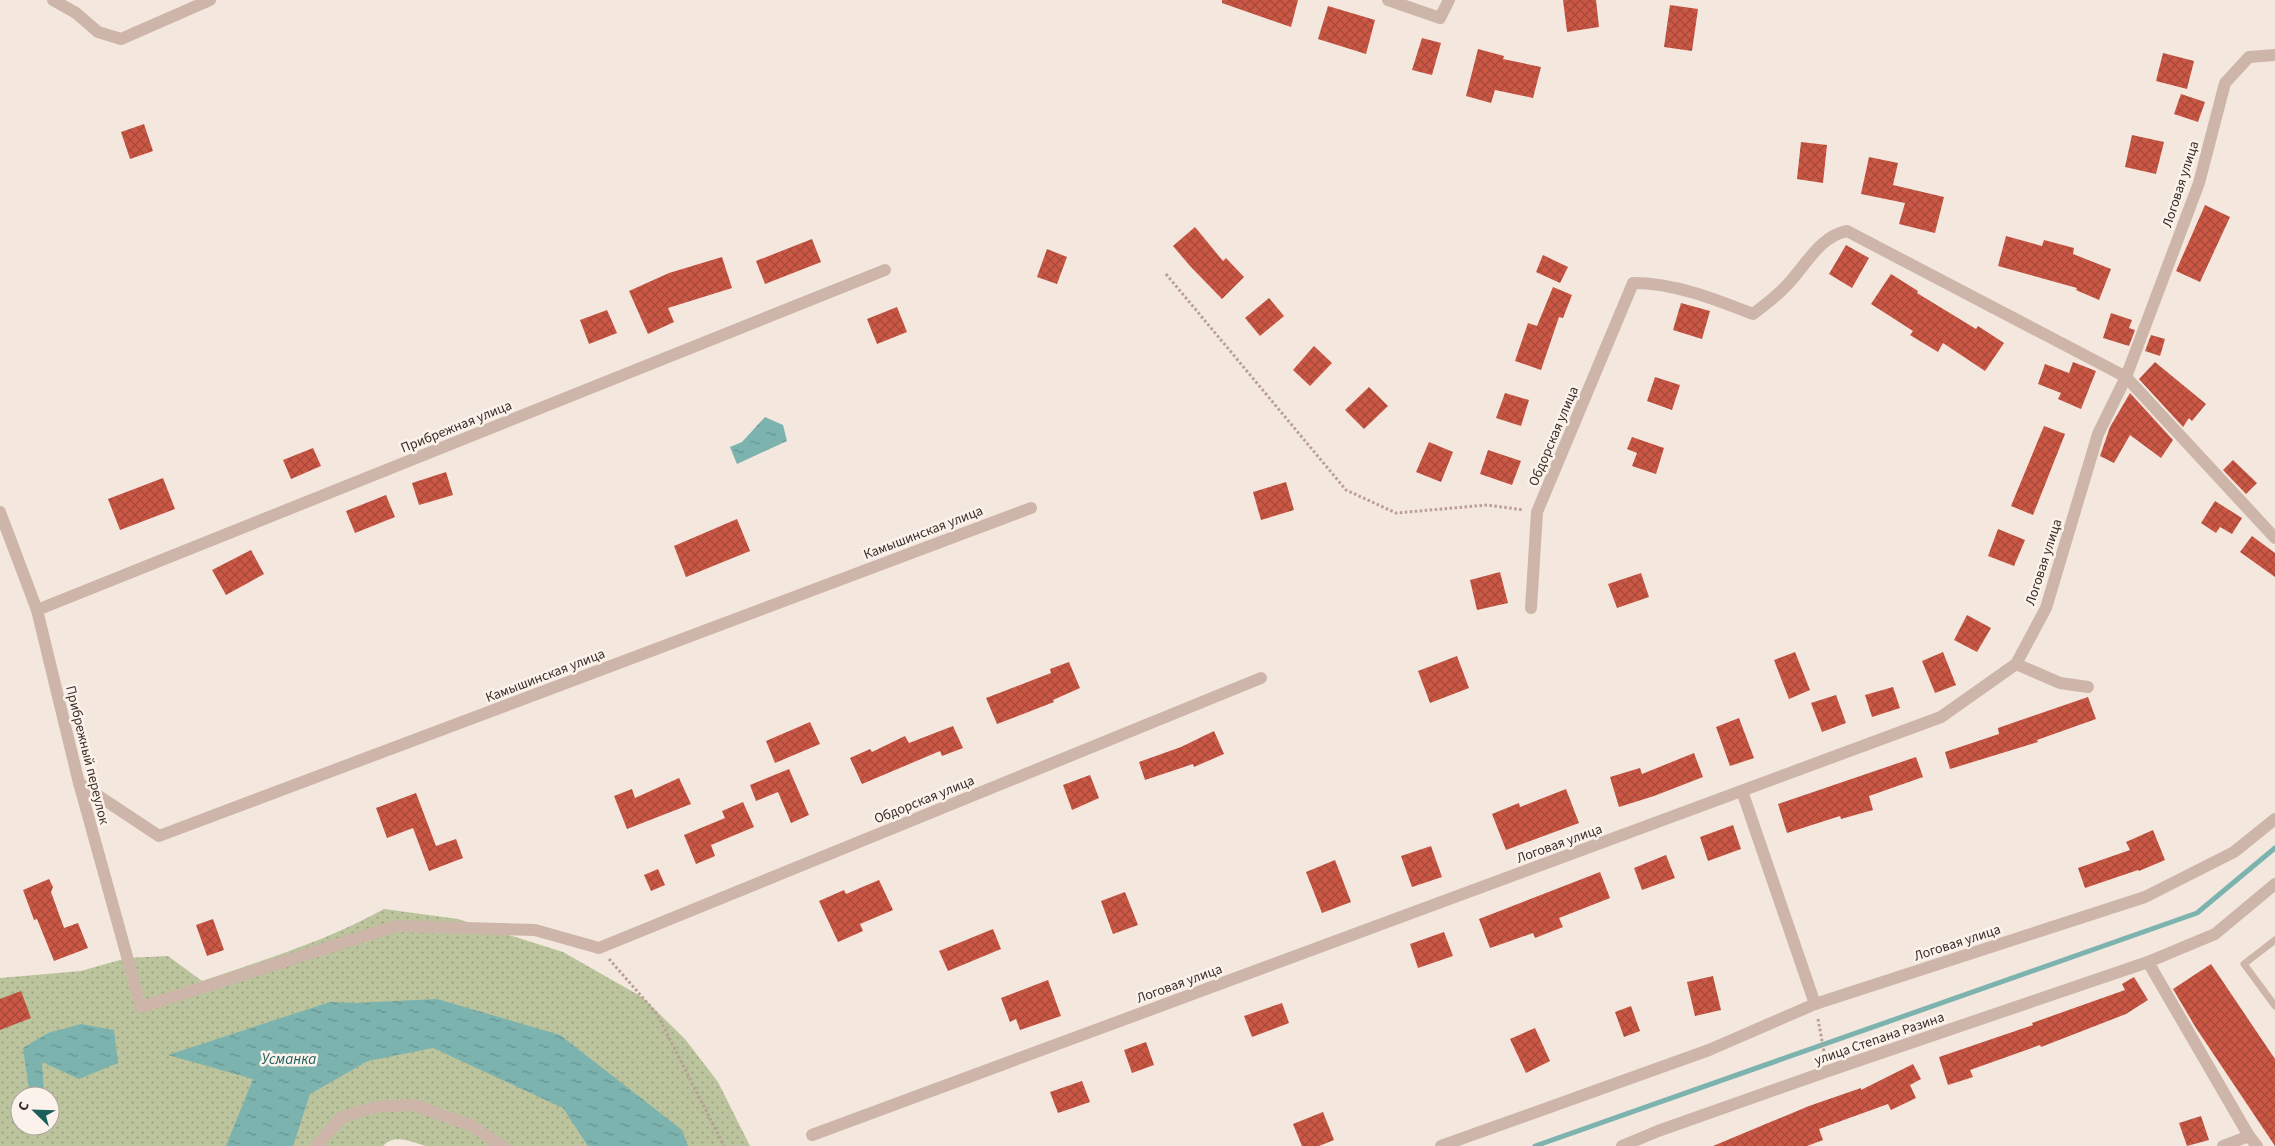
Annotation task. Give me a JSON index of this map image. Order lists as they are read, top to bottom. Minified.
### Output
{"streets":{"street":["Логовая улица","Прибрежная улица","Обдорская улица","Камышинская улица","Прибрежный переулок","улица Степана Разина"]},"crossings":[["Логовая улица","Обдорская улица"],["Прибрежная улица","Прибрежный переулок"],["Обдорская улица","Прибрежный переулок"],["Камышинская улица","Прибрежный переулок"]],"water":["Усманка"],"north":"top left"}
